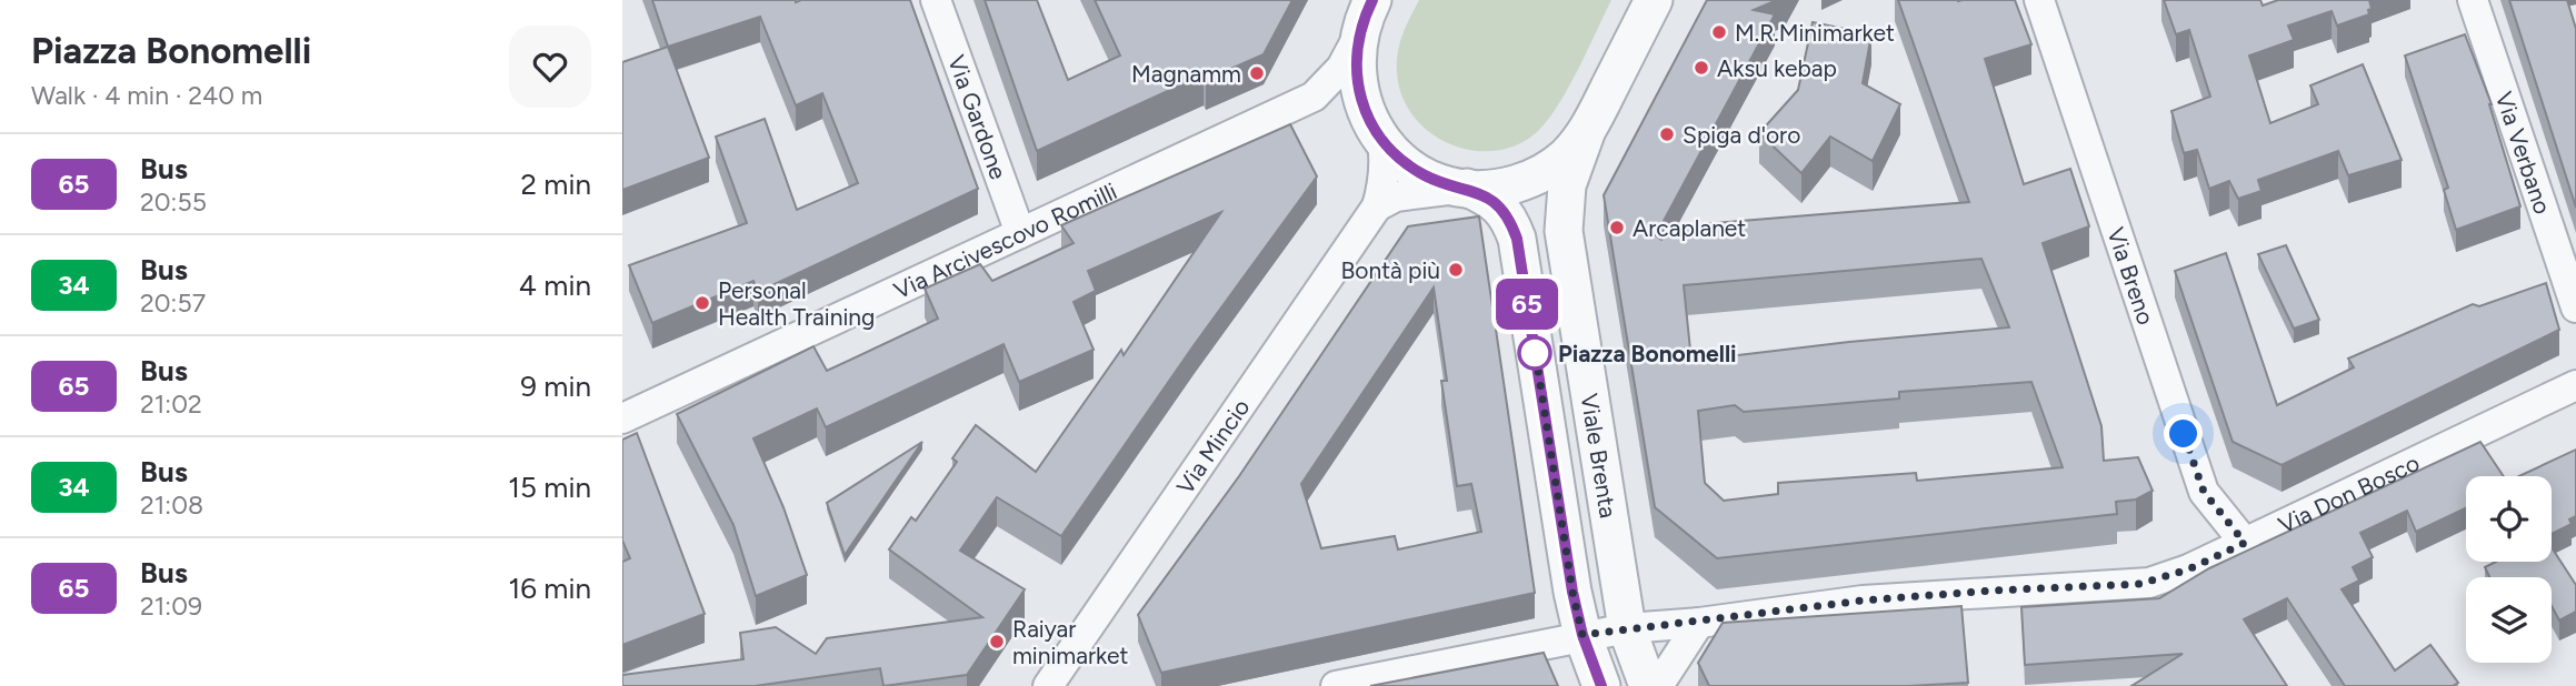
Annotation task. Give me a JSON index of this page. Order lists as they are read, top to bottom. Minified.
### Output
{"streets":{"street":["Via Gardone","Via Verbano","Via Arcivescovo Romilli","Via Breno","Via Mincio","Viale Brenta","Via Don Bosco"]},"crossings":[["Via Gardone","Via Arcivescovo Romilli"],["Via Breno","Via Don Bosco"],["Viale Brenta","Via Don Bosco"]],"places":["M.R.Minimarket","Aksu kebap","Magnamm","Spiga d'oro","Arcaplanet","Bontà più","Personal Health Training","Piazza Bonomelli","Raiyar minimarket"],"lines":["bus line 65"],"page":{"heading":["Piazza Bonomelli","Walk · 4 min · 240 m"],"on_map":"65","list":[{"mark":"65","name":"Bus","note":"20:55","value":"2 min"},{"mark":"34","name":"Bus","note":"20:57","value":"4 min"},{"mark":"65","name":"Bus","note":"21:02","value":"9 min"},{"mark":"34","name":"Bus","note":"21:08","value":"15 min"},{"mark":"65","name":"Bus","note":"21:09","value":"16 min"}]}}
